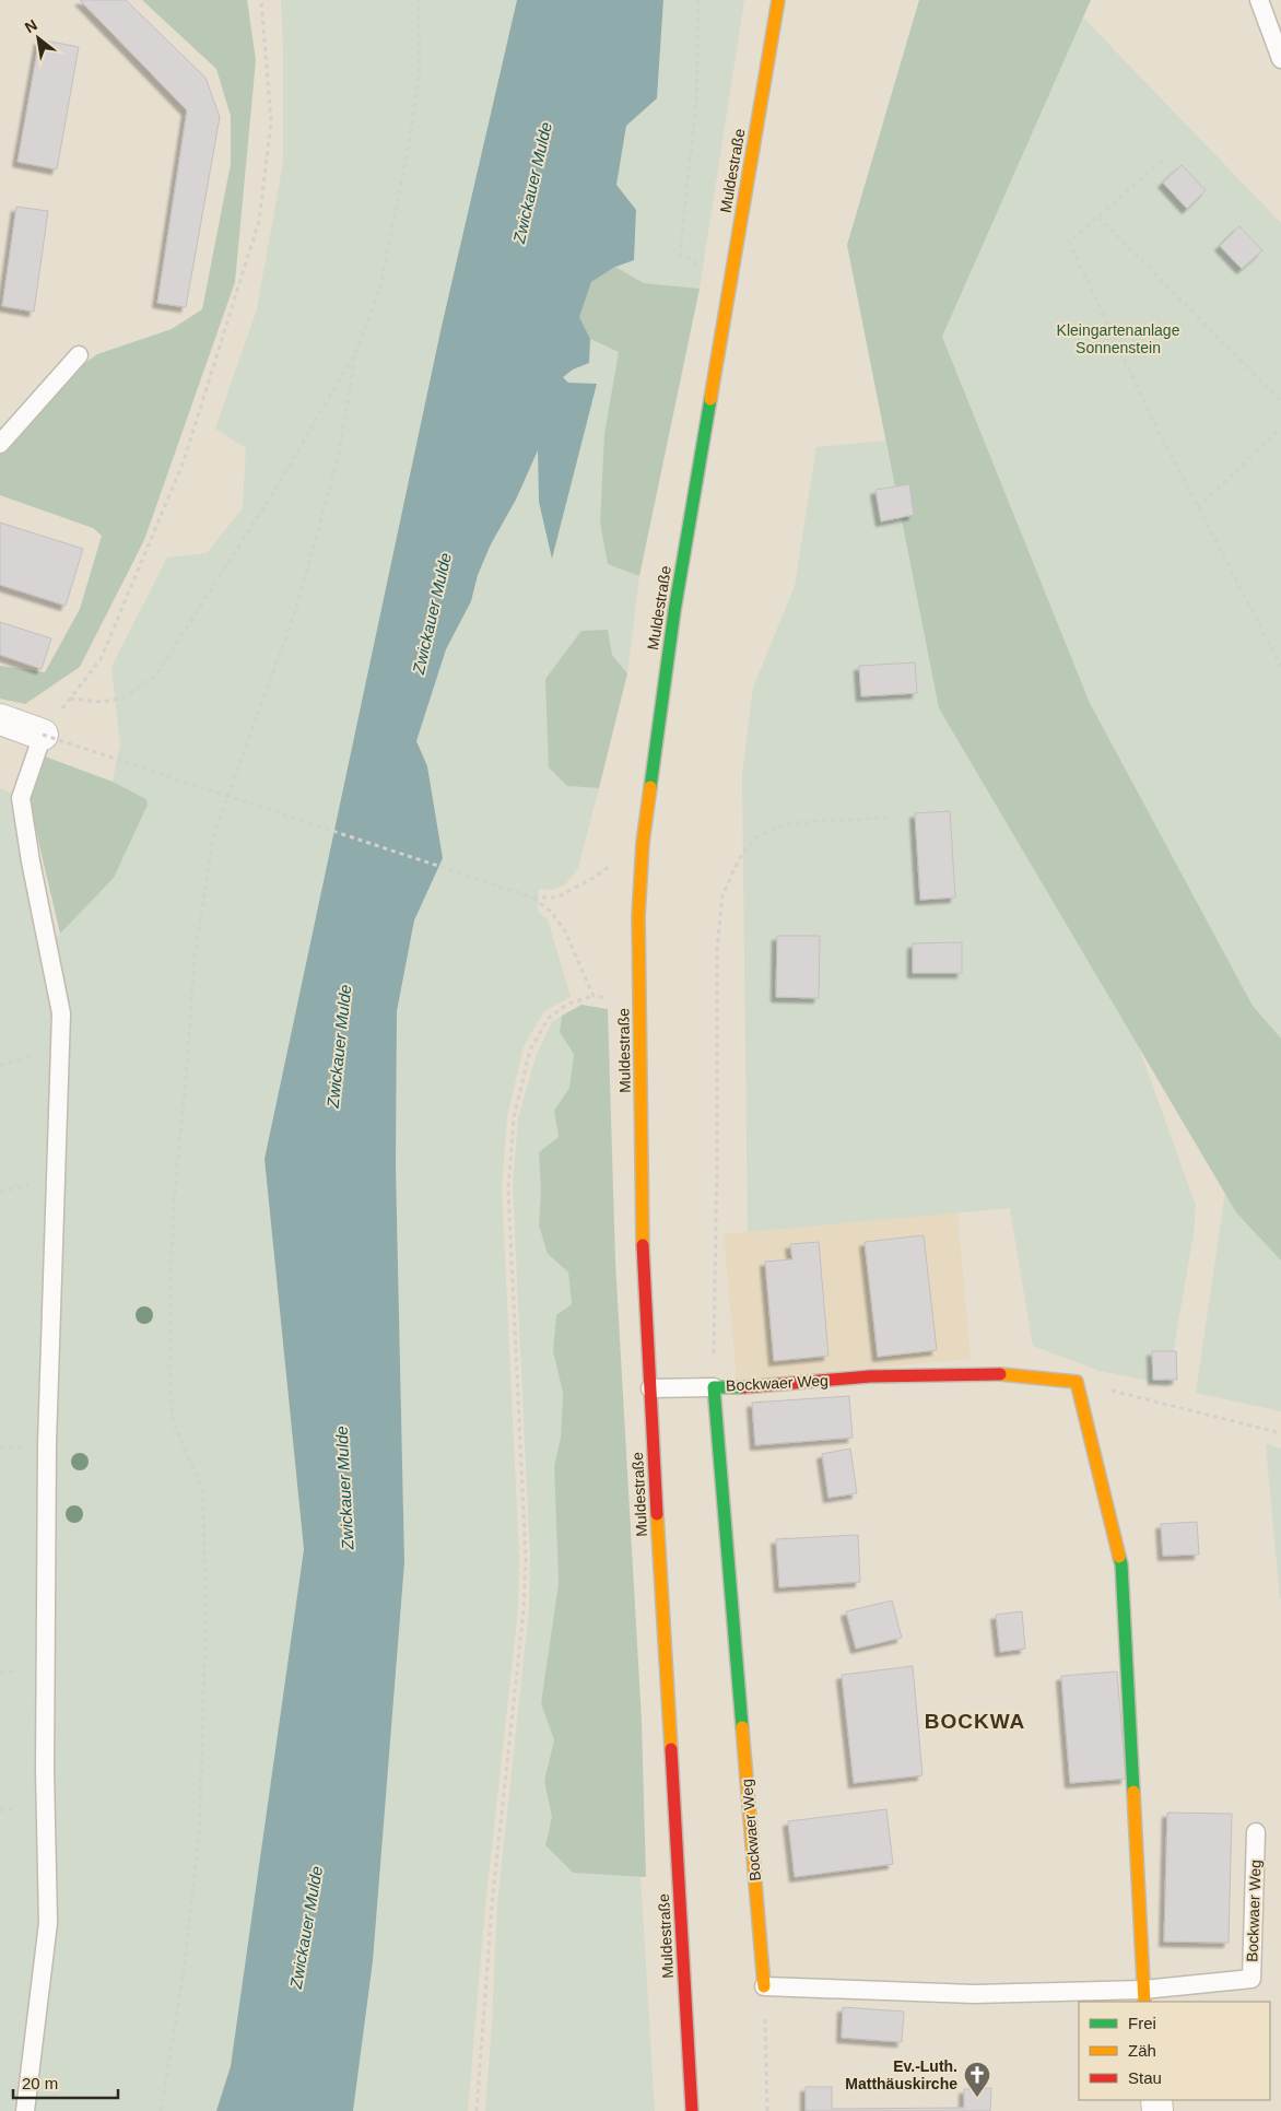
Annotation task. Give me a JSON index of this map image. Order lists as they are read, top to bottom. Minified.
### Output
{"streets":{"main road":["Muldestraße","Bockwaer Weg"]},"districts":["BOCKWA"],"water":["Zwickauer Mulde"],"parks":["Kleingartenanlage Sonnenstein"],"places":{"church":["Ev.-Luth. Matthäuskirche"]},"legend":["Frei","Zäh","Stau"],"scale_bar":"20 m","north":"top left"}
